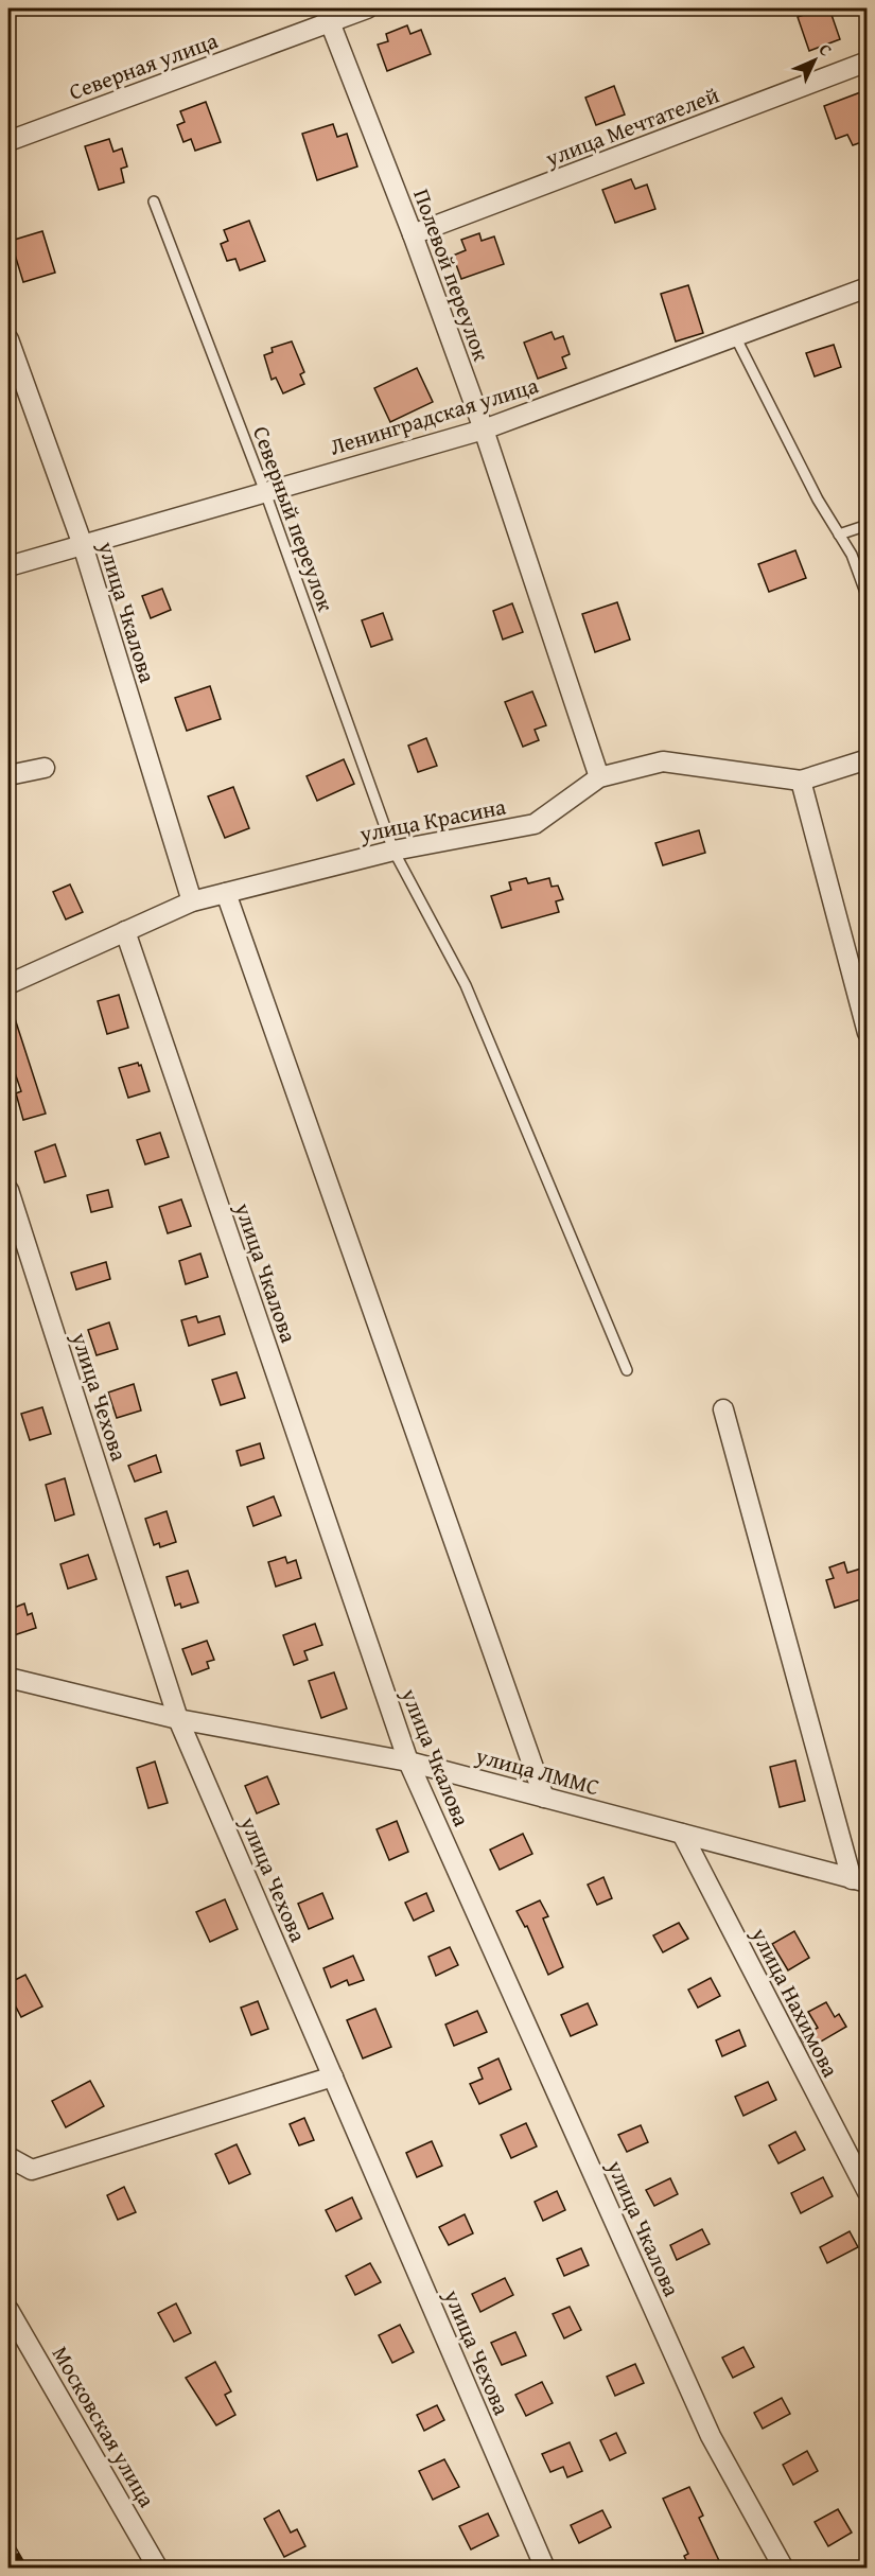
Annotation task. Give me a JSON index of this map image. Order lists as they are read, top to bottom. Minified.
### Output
{"streets":{"street":["Северная улица","улица Мечтателей","Полевой переулок","Ленинградская улица","улица Чкалова","улица Красина","улица Чехова","улица ЛММС","улица Нахимова","Московская улица"],"lane":["Северный переулок"]},"crossings":[["Северная улица","Полевой переулок"],["улица Мечтателей","Полевой переулок"],["Полевой переулок","Ленинградская улица"],["Полевой переулок","улица Красина"],["Ленинградская улица","Северный переулок"],["Ленинградская улица","улица Чкалова"],["Северный переулок","улица Красина"],["улица Чкалова","улица Красина"],["улица Чкалова","улица ЛММС"],["улица Чехова","улица ЛММС"],["улица ЛММС","улица Нахимова"]],"north":"top right"}
